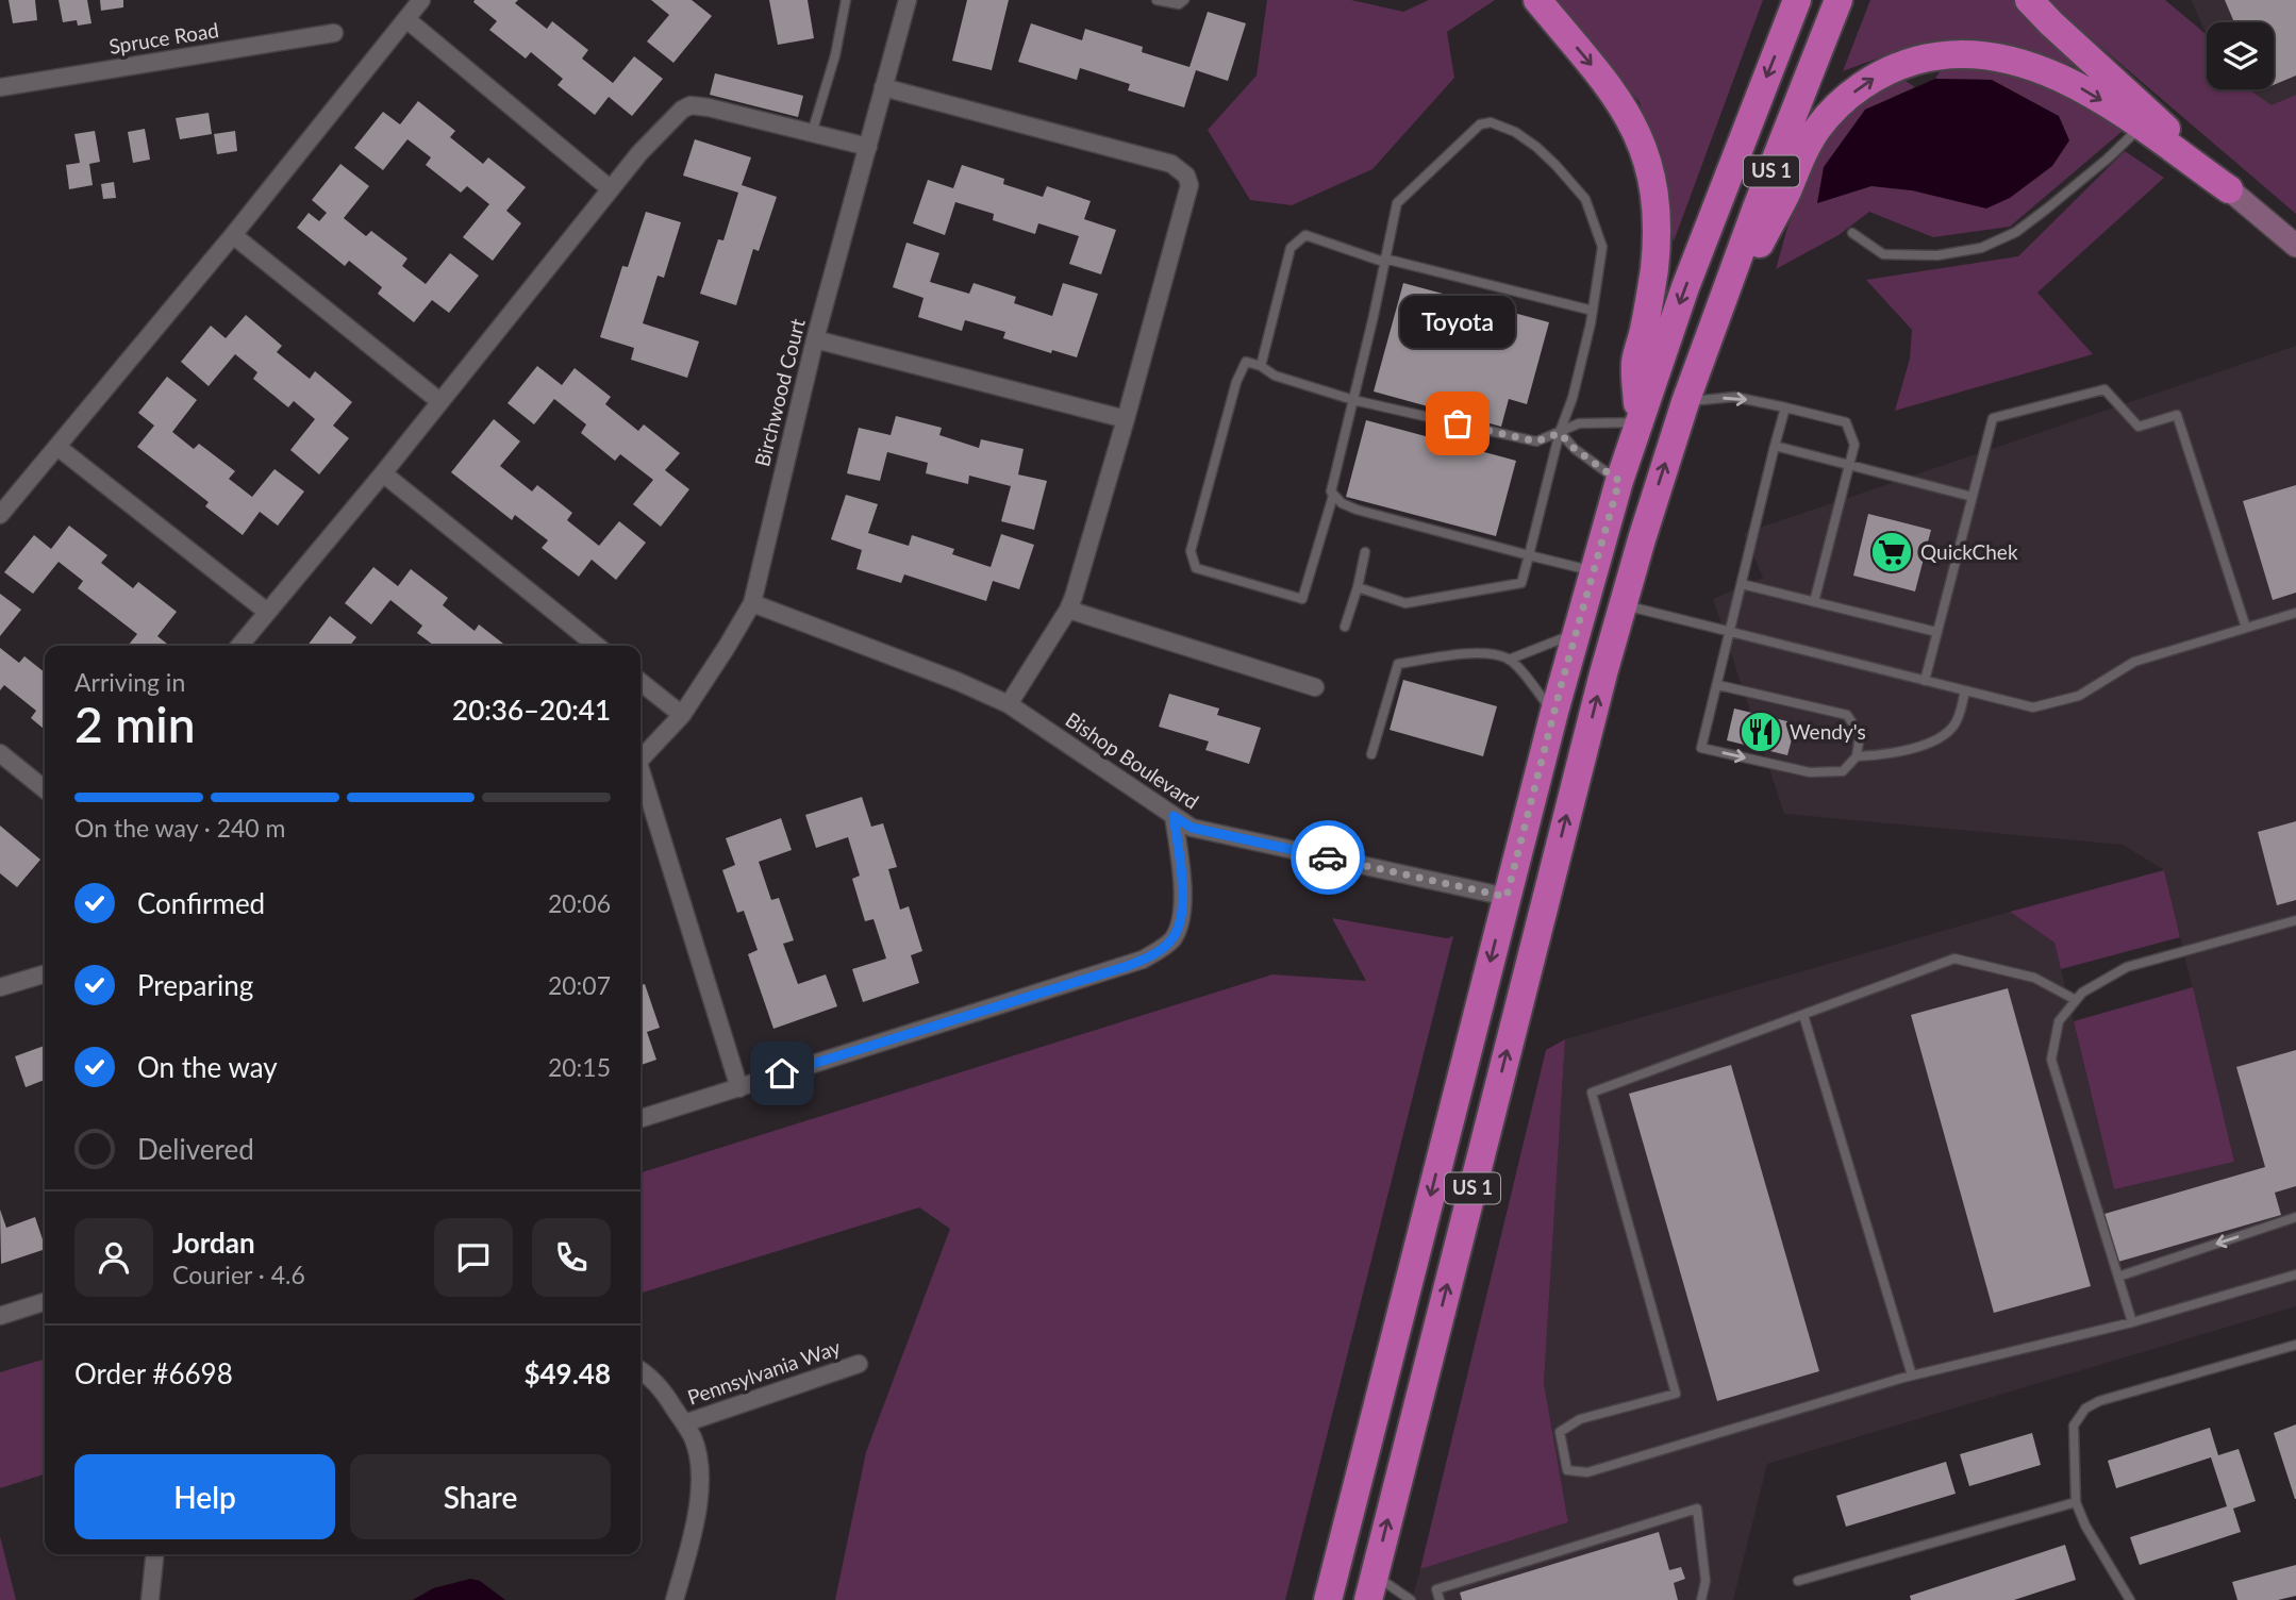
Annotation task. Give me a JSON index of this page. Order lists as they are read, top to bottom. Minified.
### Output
{"streets":{"highway":["US 1"],"street":["Spruce Road","Birchwood Court","Bishop Boulevard","Pennsylvania Way"]},"crossings":[["US 1","Bishop Boulevard"],["Birchwood Court","Bishop Boulevard"]],"places":{"other":["Toyota"],"supermarket":["QuickChek"],"restaurant":["Wendy's"]},"page":{"bubble":"Toyota","heading":["2 min","Arriving in","20:36–20:41"],"panel":["Jordan","Courier · 4.6","Order #6698","$49.48"],"bar":"On the way · 240 m","list":[["Confirmed","20:06"],["Preparing","20:07"],["On the way","20:15"],"Delivered"],"buttons":["Help","Share"]}}
